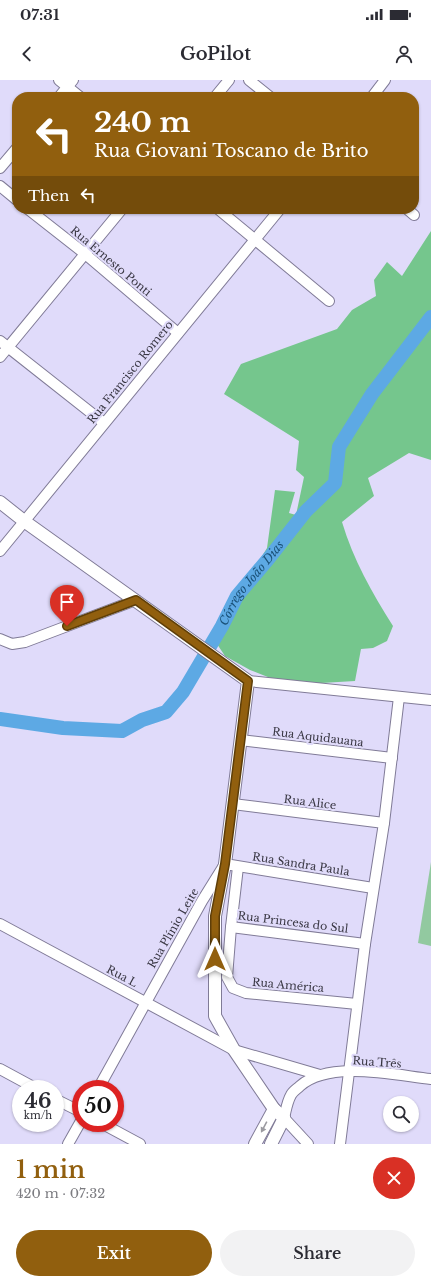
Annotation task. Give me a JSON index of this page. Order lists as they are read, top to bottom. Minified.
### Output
{"streets":{"street":["Rua Ernesto Ponti","Rua Francisco Romero","Rua Aquidauana","Rua Alice","Rua Sandra Paula","Rua Princesa do Sul","Rua Plínio Leite","Rua L","Rua América","Rua Três"]},"crossings":[["Rua Ernesto Ponti","Rua Francisco Romero"],["Rua Sandra Paula","Rua Princesa do Sul"],["Rua Sandra Paula","Rua Plínio Leite"],["Rua Princesa do Sul","Rua América"],["Rua Plínio Leite","Rua L"],["Rua L","Rua Três"]],"water":["Córrego João Dias"],"page":{"status":"07:31","header":"GoPilot","turn":["240 m","Rua Giovani Toscano de Brito"],"then":"Then","speed":"46 km/h","limit":"50","heading":["1 min","420 m · 07:32"],"buttons":["Exit","Share"]}}
